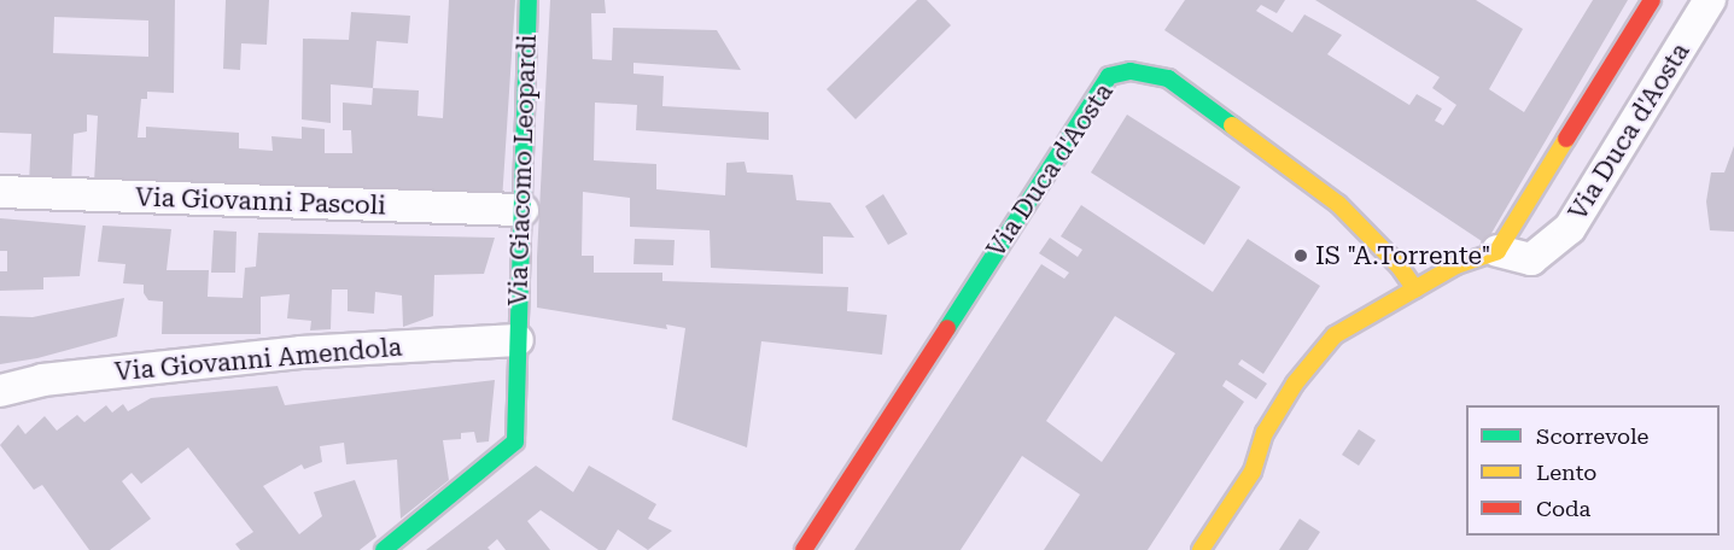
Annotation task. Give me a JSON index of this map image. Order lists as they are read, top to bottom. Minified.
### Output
{"streets":{"street":["Via Duca d'Aosta","Via Giacomo Leopardi","Via Giovanni Pascoli","Via Giovanni Amendola"]},"crossings":[["Via Giacomo Leopardi","Via Giovanni Pascoli"],["Via Giacomo Leopardi","Via Giovanni Amendola"]],"places":["IS \"A.Torrente\""],"legend":["Scorrevole","Lento","Coda"]}
